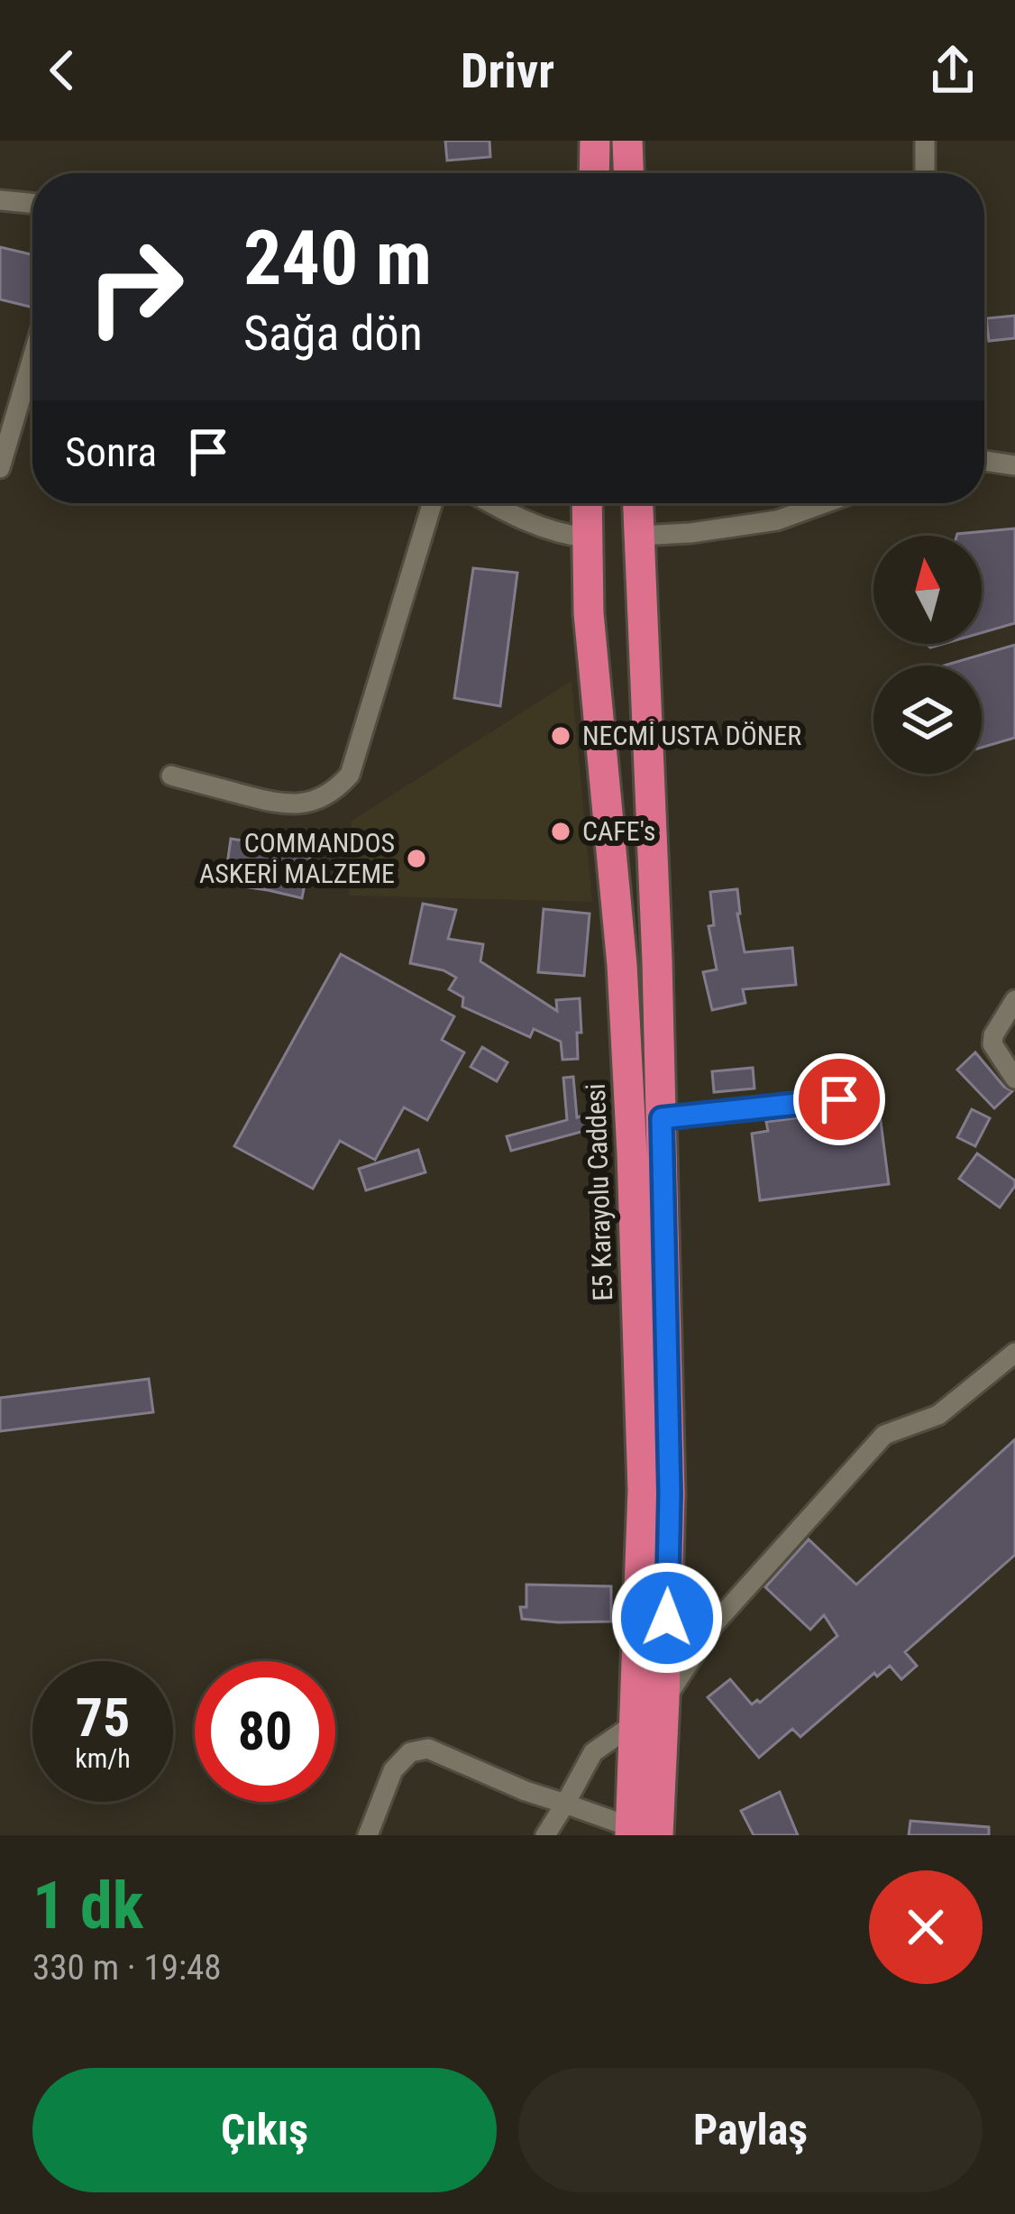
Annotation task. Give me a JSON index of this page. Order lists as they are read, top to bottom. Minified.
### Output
{"streets":{"highway":["E5 Karayolu Caddesi"]},"places":["NECMİ USTA DÖNER","CAFE's","COMMANDOS ASKERİ MALZEME"],"north":"top","page":{"header":"Drivr","turn":["240 m","Sağa dön"],"then":"Sonra","speed":"75 km/h","limit":"80","heading":["1 dk","330 m · 19:48"],"buttons":["Çıkış","Paylaş"]}}
